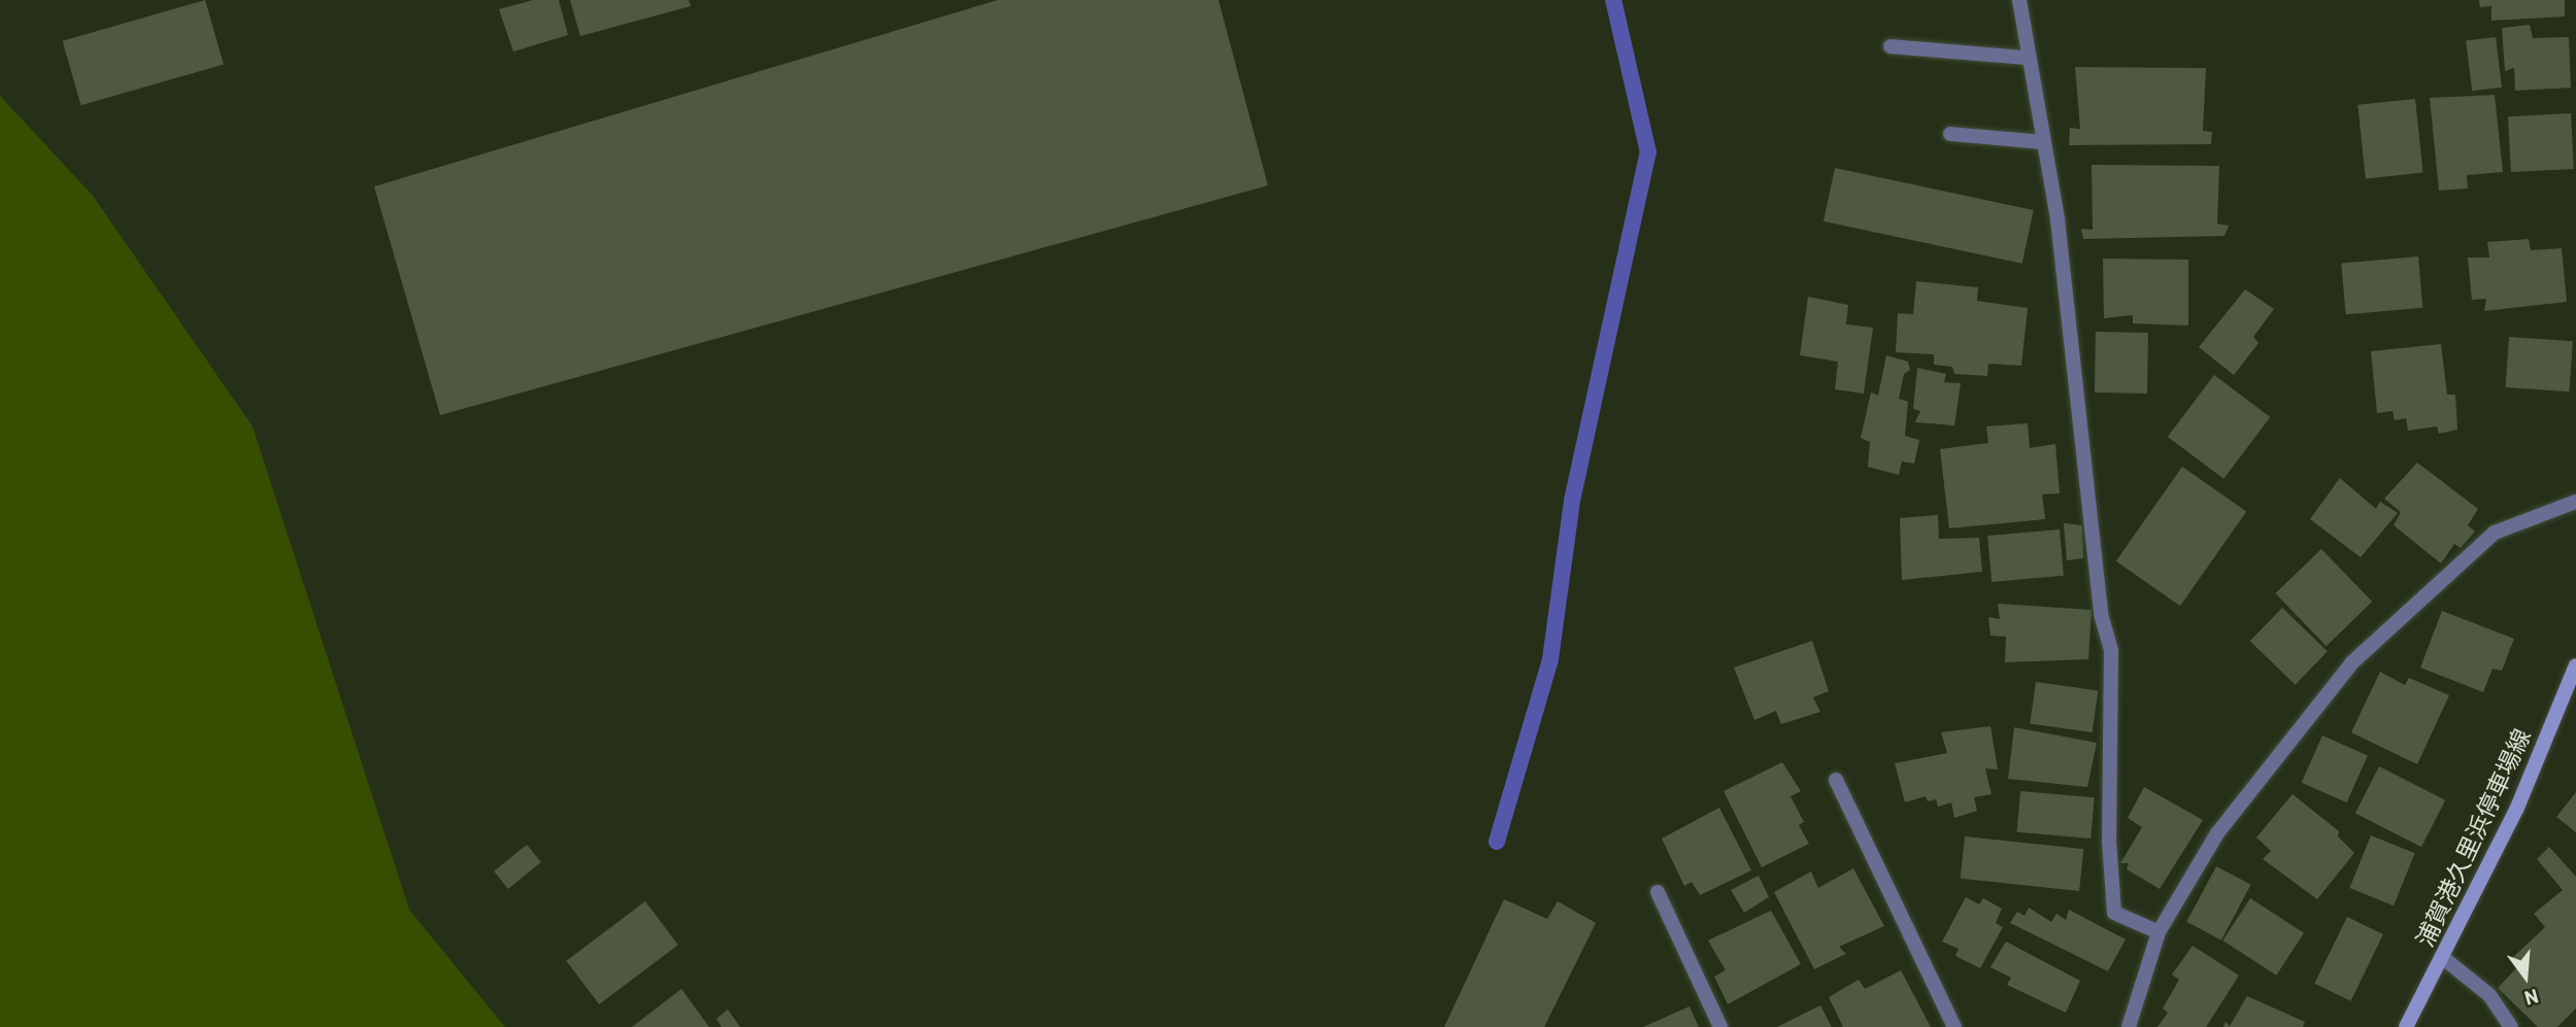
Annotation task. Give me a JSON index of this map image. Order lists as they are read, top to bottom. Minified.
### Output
{"streets":{"main road":["浦賀港久里浜停車場線"]},"north":"bottom"}
